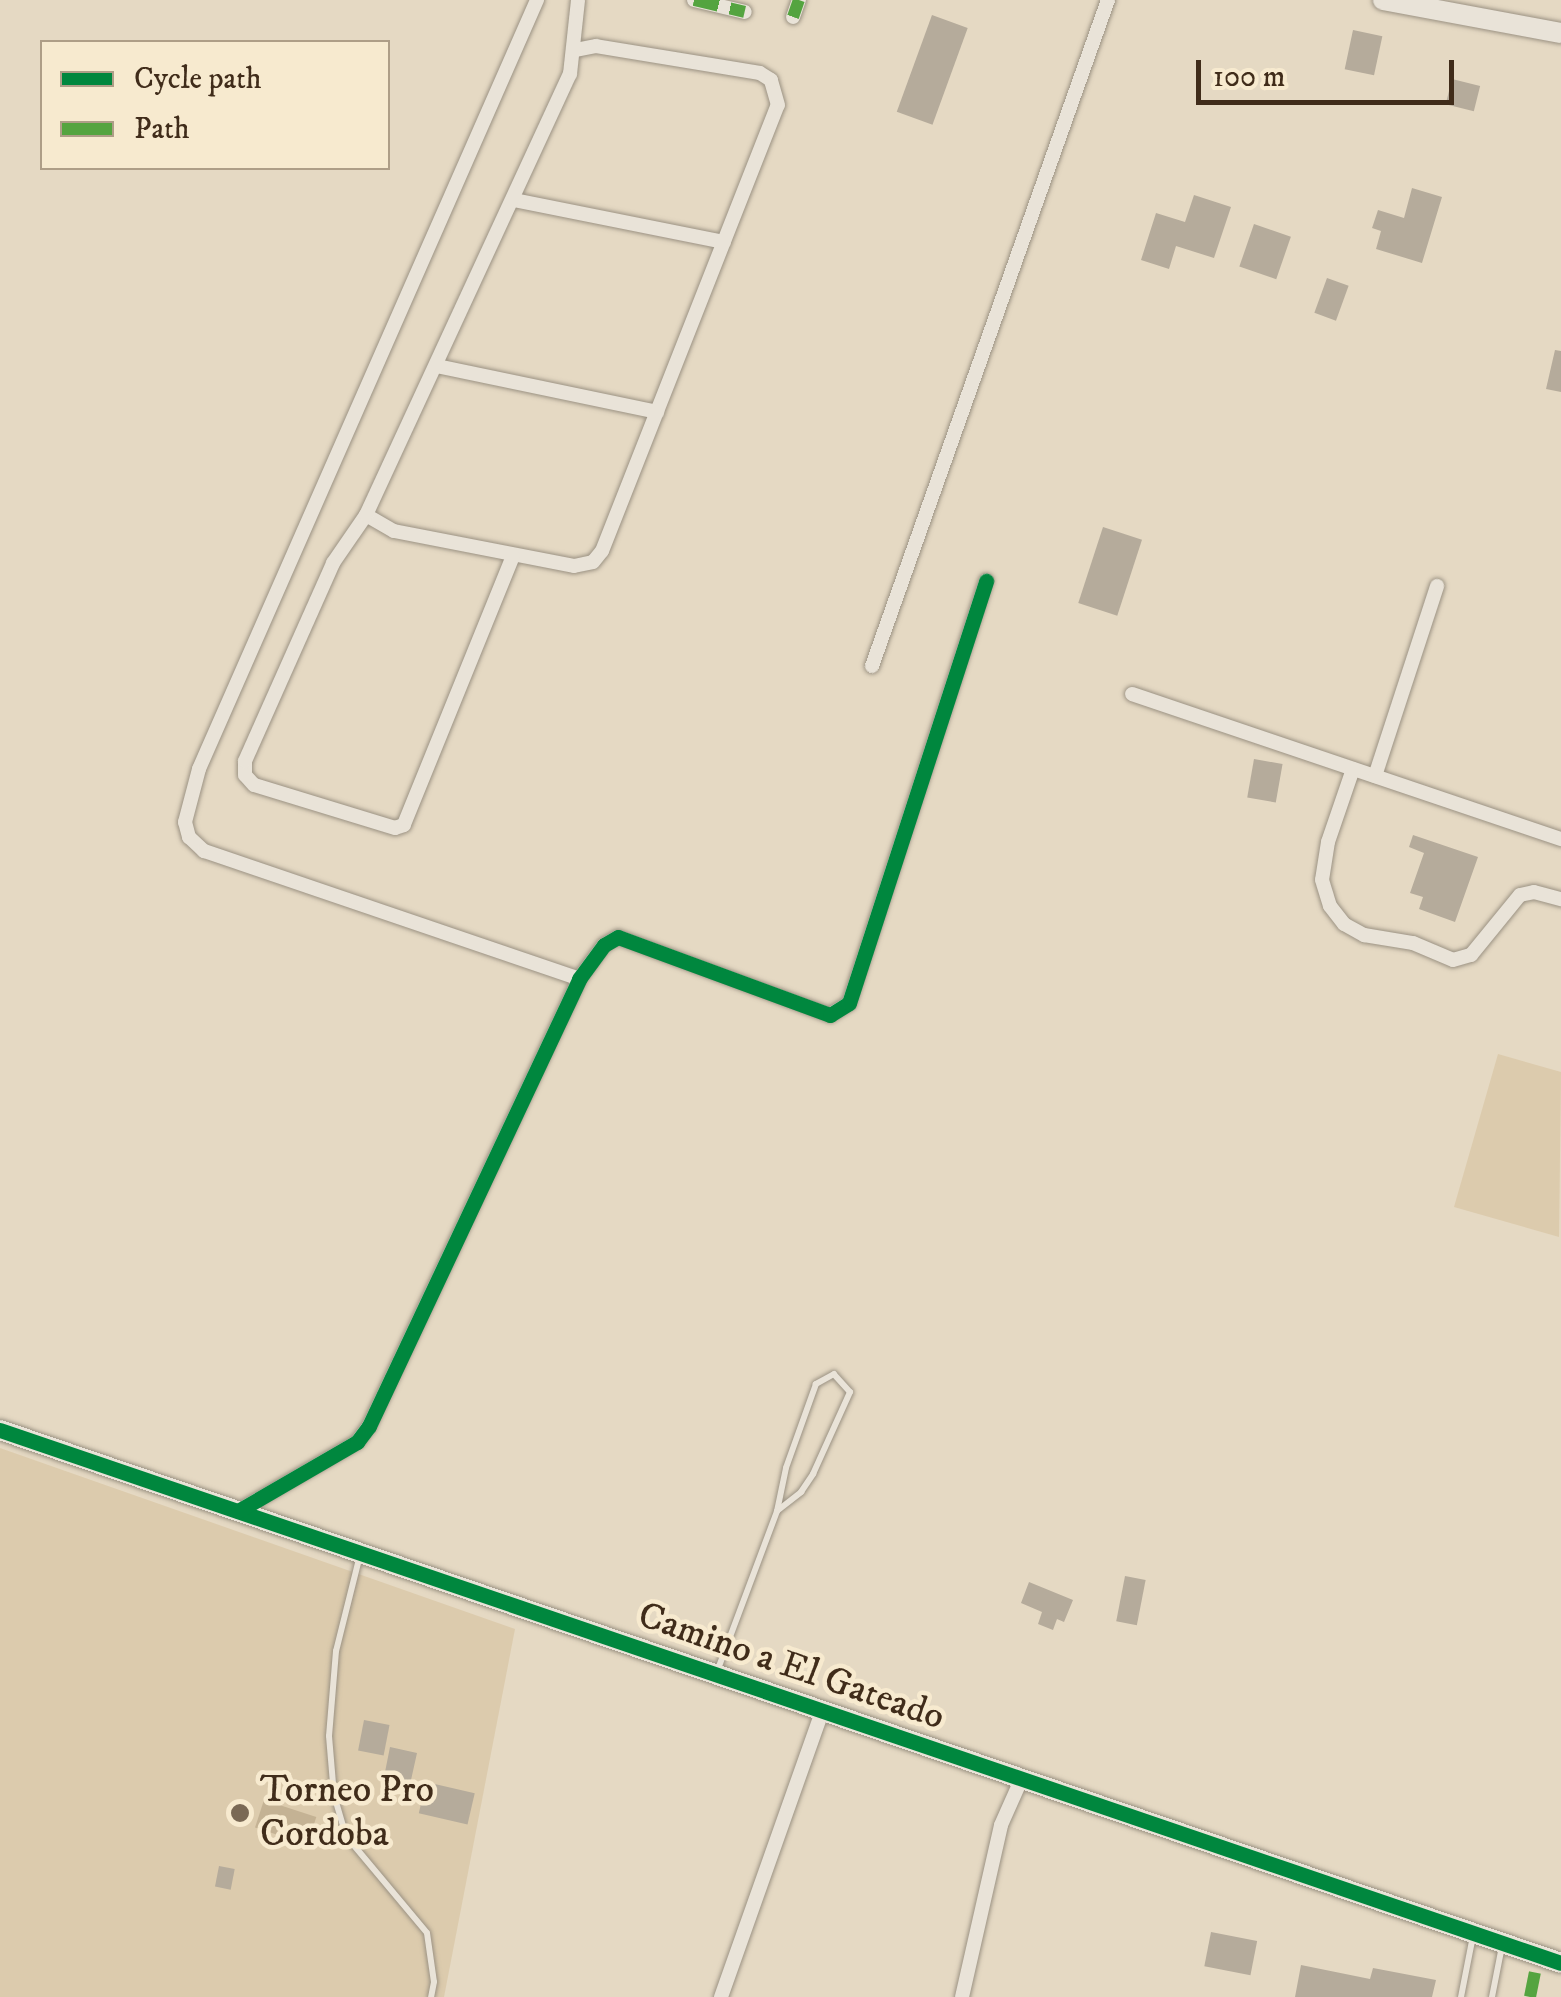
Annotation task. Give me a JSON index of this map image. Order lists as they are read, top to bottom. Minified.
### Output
{"streets":{"street":["Camino a El Gateado"]},"places":["Torneo Pro Cordoba"],"legend":["Cycle path","Path"],"scale_bar":"100 m"}
